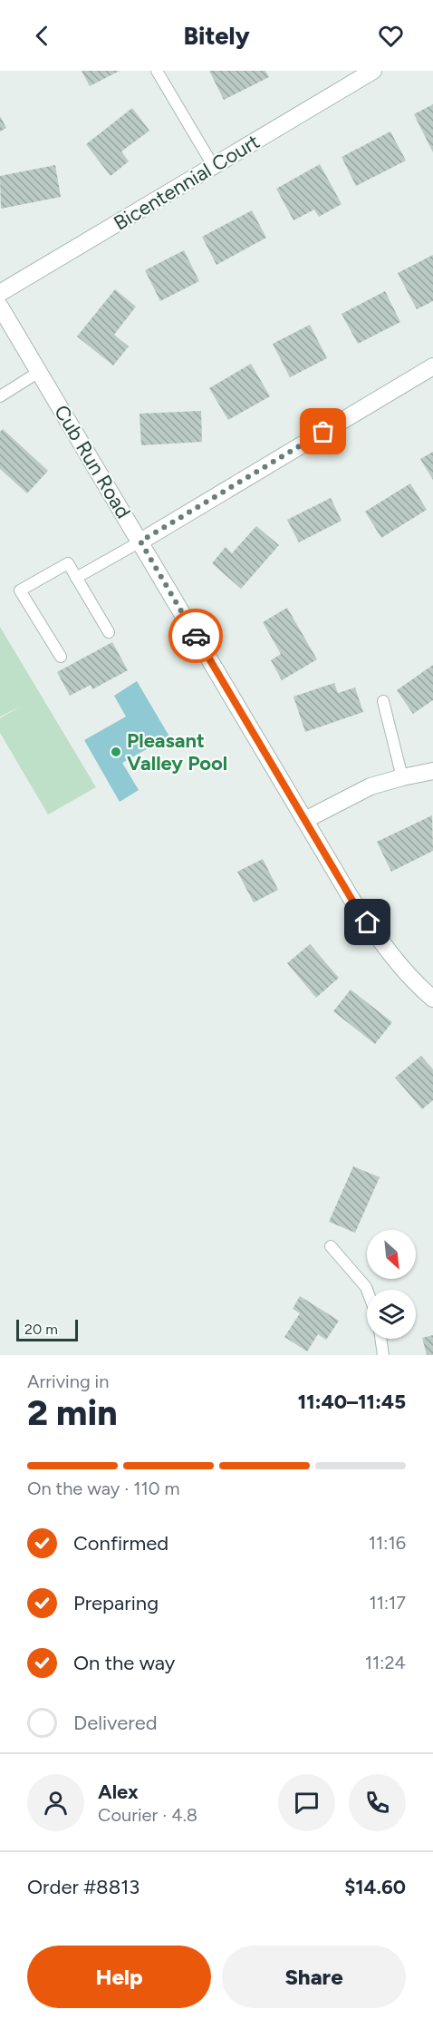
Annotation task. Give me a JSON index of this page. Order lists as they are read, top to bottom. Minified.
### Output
{"streets":{"street":["Bicentennial Court","Cub Run Road"]},"places":["Pleasant Valley Pool"],"scale_bar":"20 m","north":"bottom right","page":{"header":"Bitely","scale":"20 m","heading":["2 min","Arriving in","11:40–11:45"],"panel":["Alex","Courier · 4.8","Order #8813","$14.60"],"bar":"On the way · 110 m","list":[["Confirmed","11:16"],["Preparing","11:17"],["On the way","11:24"],"Delivered"],"buttons":["Help","Share"]}}
